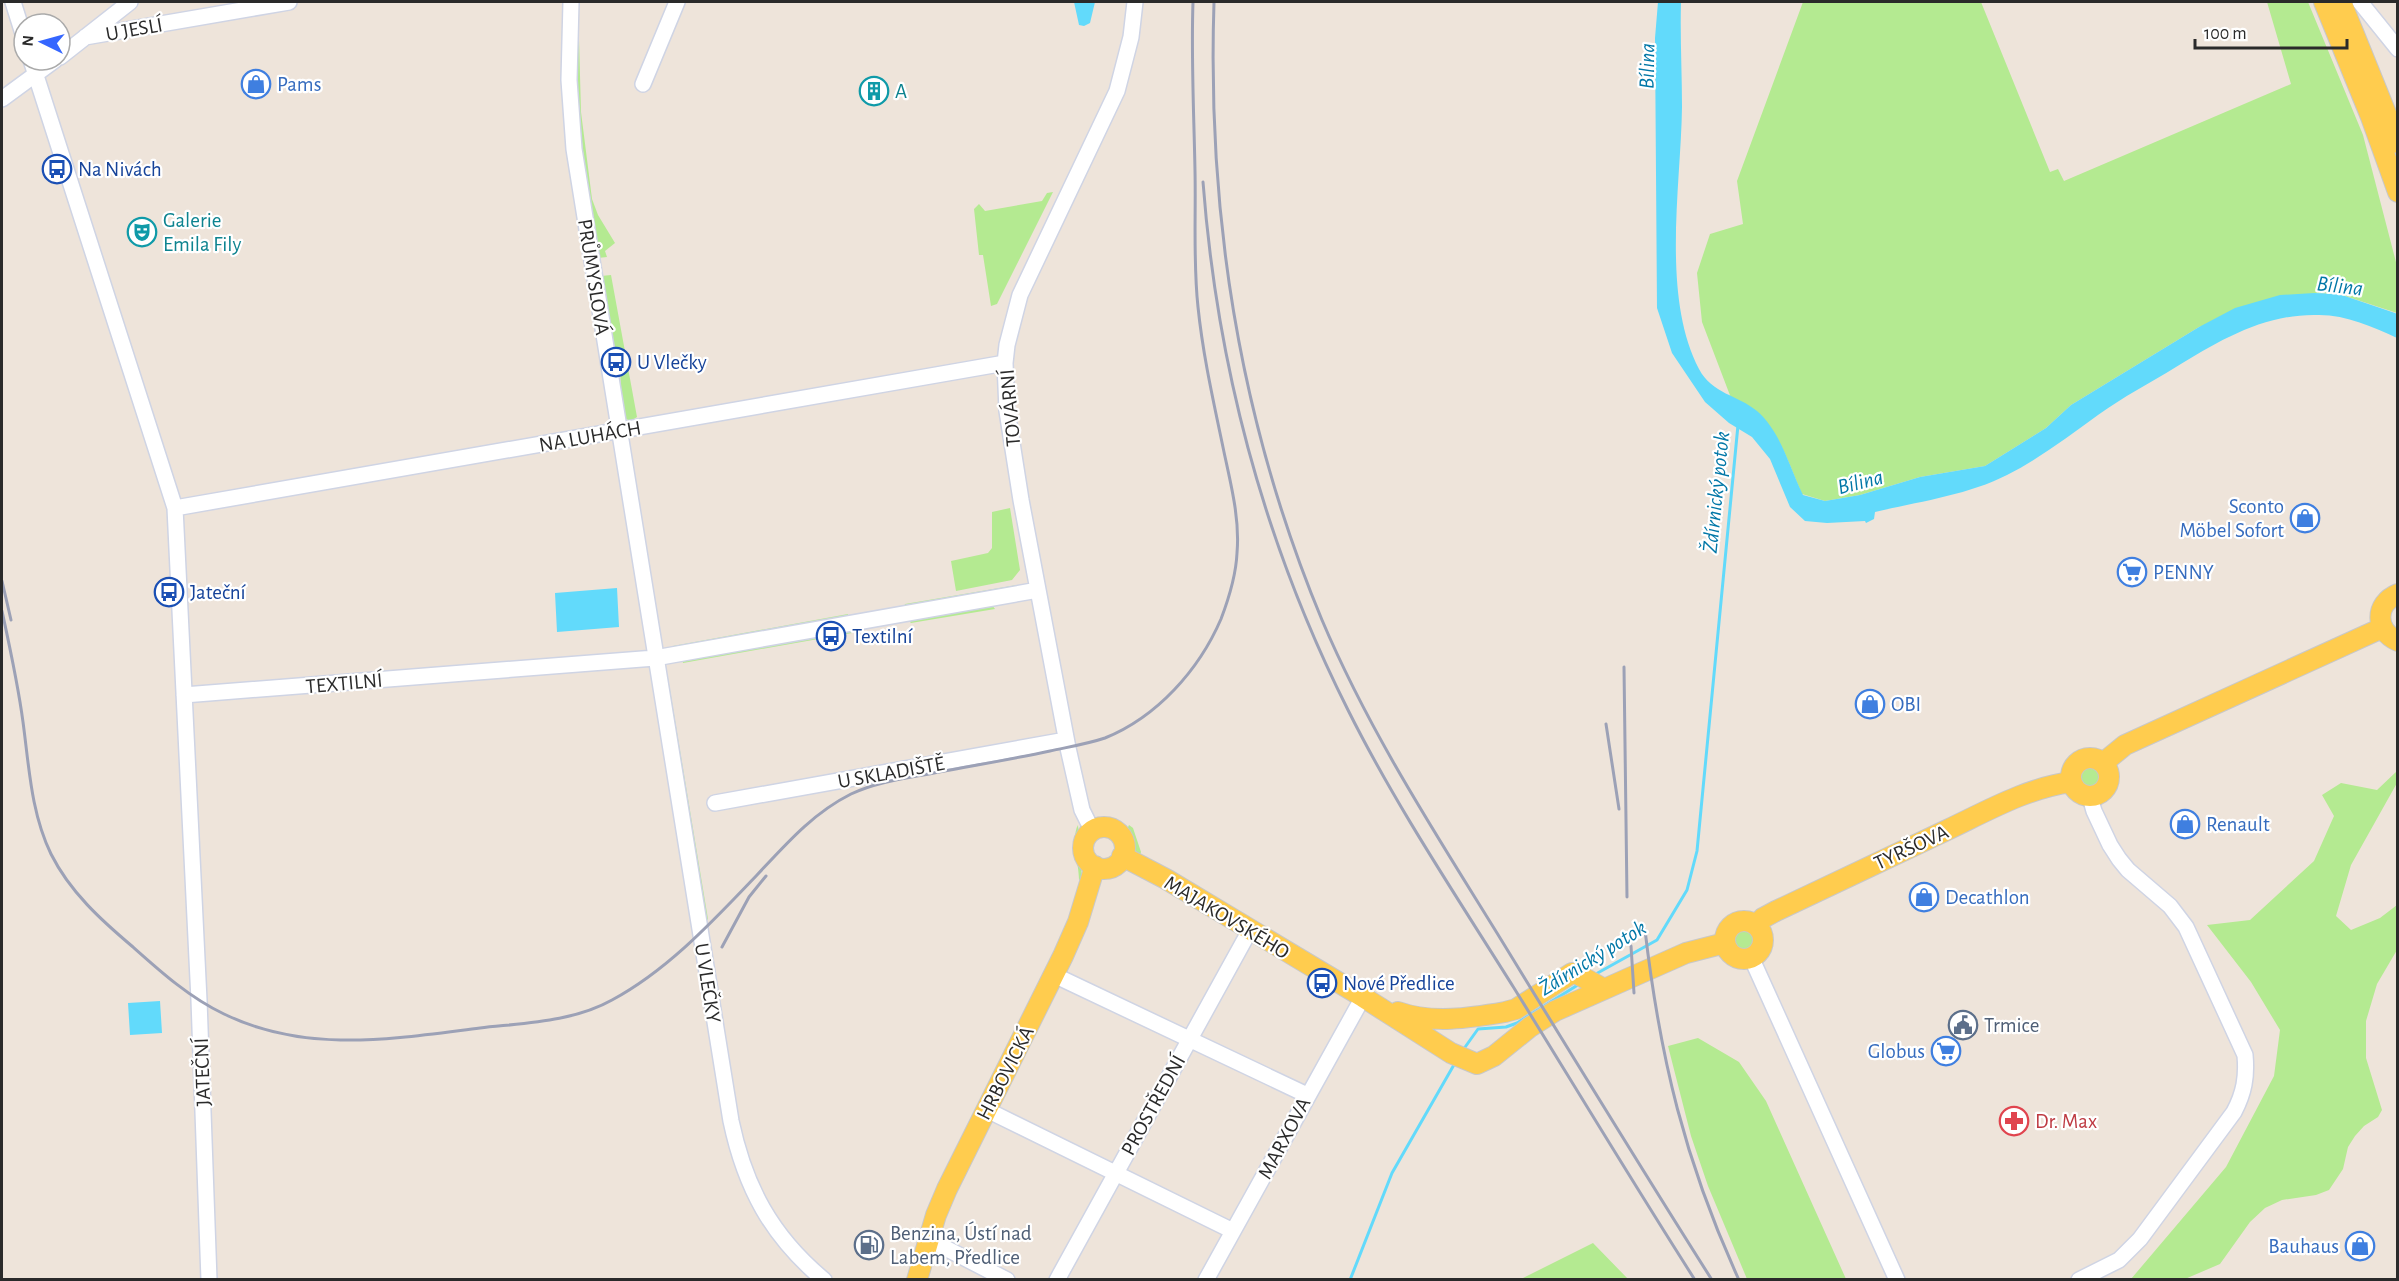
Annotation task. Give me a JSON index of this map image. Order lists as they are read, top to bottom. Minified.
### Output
{"streets":{"main road":["TYRŠOVA","MAJAKOVSKÉHO","HRBOVICKÁ"],"street":["U JESLÍ","PRŮMYSLOVÁ","TOVÁRNÍ","NA LUHÁCH","TEXTILNÍ","U SKLADIŠTĚ","U VLEČKY","JATEČNÍ","PROSTŘEDNÍ","MARXOVA"]},"crossings":[["PRŮMYSLOVÁ","NA LUHÁCH"],["PRŮMYSLOVÁ","TEXTILNÍ"],["PRŮMYSLOVÁ","U VLEČKY"],["TOVÁRNÍ","NA LUHÁCH"],["TOVÁRNÍ","TEXTILNÍ"],["TOVÁRNÍ","U SKLADIŠTĚ"],["TOVÁRNÍ","MAJAKOVSKÉHO"],["TOVÁRNÍ","HRBOVICKÁ"],["NA LUHÁCH","JATEČNÍ"],["TEXTILNÍ","U VLEČKY"],["TEXTILNÍ","JATEČNÍ"],["MAJAKOVSKÉHO","HRBOVICKÁ"],["MAJAKOVSKÉHO","PROSTŘEDNÍ"],["MAJAKOVSKÉHO","MARXOVA"]],"water":["Bílina","Ždírnický potok"],"places":{"shop":["Pams","Sconto Möbel Sofort","OBI","Renault","Decathlon","Bauhaus"],"building":["A"],"bus stop":["Na Nivách","U Vlečky","Jateční","Textilní","Nové Předlice"],"theatre":["Galerie Emila Fily"],"supermarket":["PENNY","Globus"],"public building":["Trmice"],"pharmacy":["Dr. Max"],"fuel station":["Benzina, Ústí nad Labem, Předlice"]},"scale_bar":"100 m","north":"left"}
